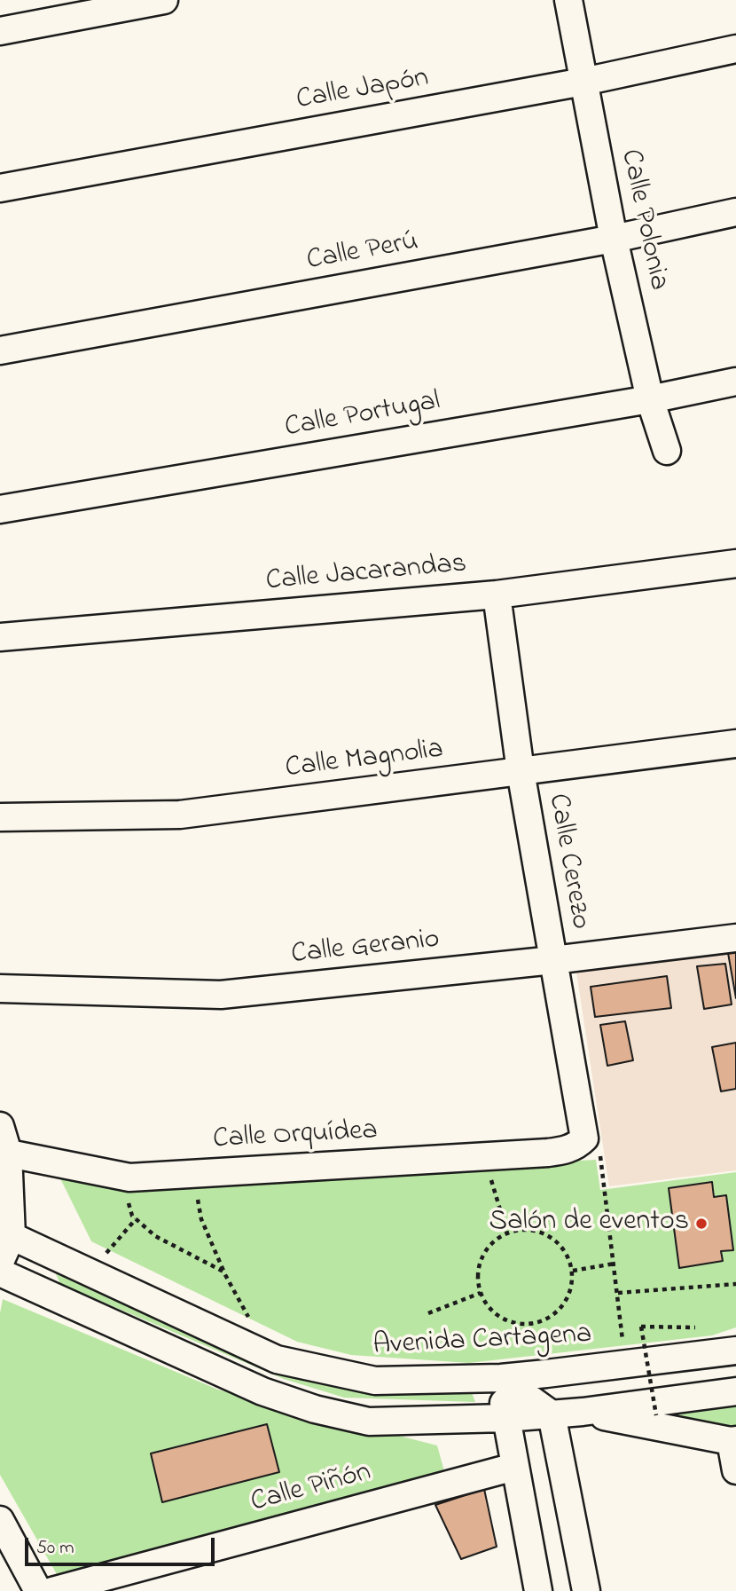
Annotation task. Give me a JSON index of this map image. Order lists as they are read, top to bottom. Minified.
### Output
{"streets":{"street":["Calle Japón","Calle Polonia","Calle Perú","Calle Portugal","Calle Jacarandas","Calle Magnolia","Calle Cerezo","Calle Geranio","Calle Orquídea","Avenida Cartagena","Calle Piñón"]},"crossings":[["Calle Japón","Calle Polonia"],["Calle Polonia","Calle Perú"],["Calle Polonia","Calle Portugal"],["Calle Jacarandas","Calle Cerezo"],["Calle Magnolia","Calle Cerezo"],["Calle Cerezo","Calle Geranio"],["Calle Cerezo","Calle Orquídea"]],"places":["Salón de eventos"],"scale_bar":"50 m"}
